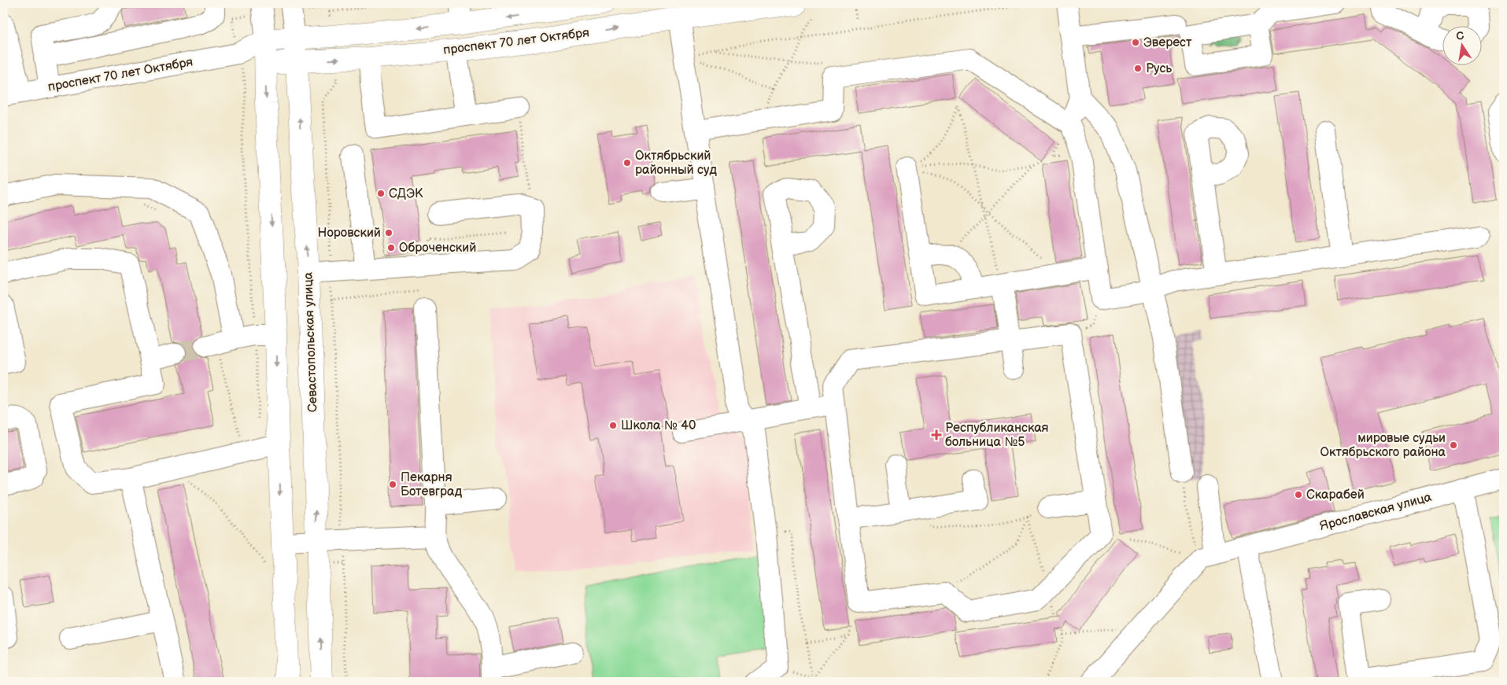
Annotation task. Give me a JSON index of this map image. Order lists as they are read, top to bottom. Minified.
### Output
{"streets":{"main road":["проспект 70 лет Октября","Севастопольская улица"],"street":["Ярославская улица"]},"crossings":[["проспект 70 лет Октября","Севастопольская улица"]],"places":{"other":["Эверест","Русь","Октябрьский районный суд","СДЭК","Норовский","Оброченский","Школа № 40","мировые судьи Октябрьского района","Пекарня Ботевград","Скарабей"],"health":["Республиканская больница №5"]},"north":"top"}
